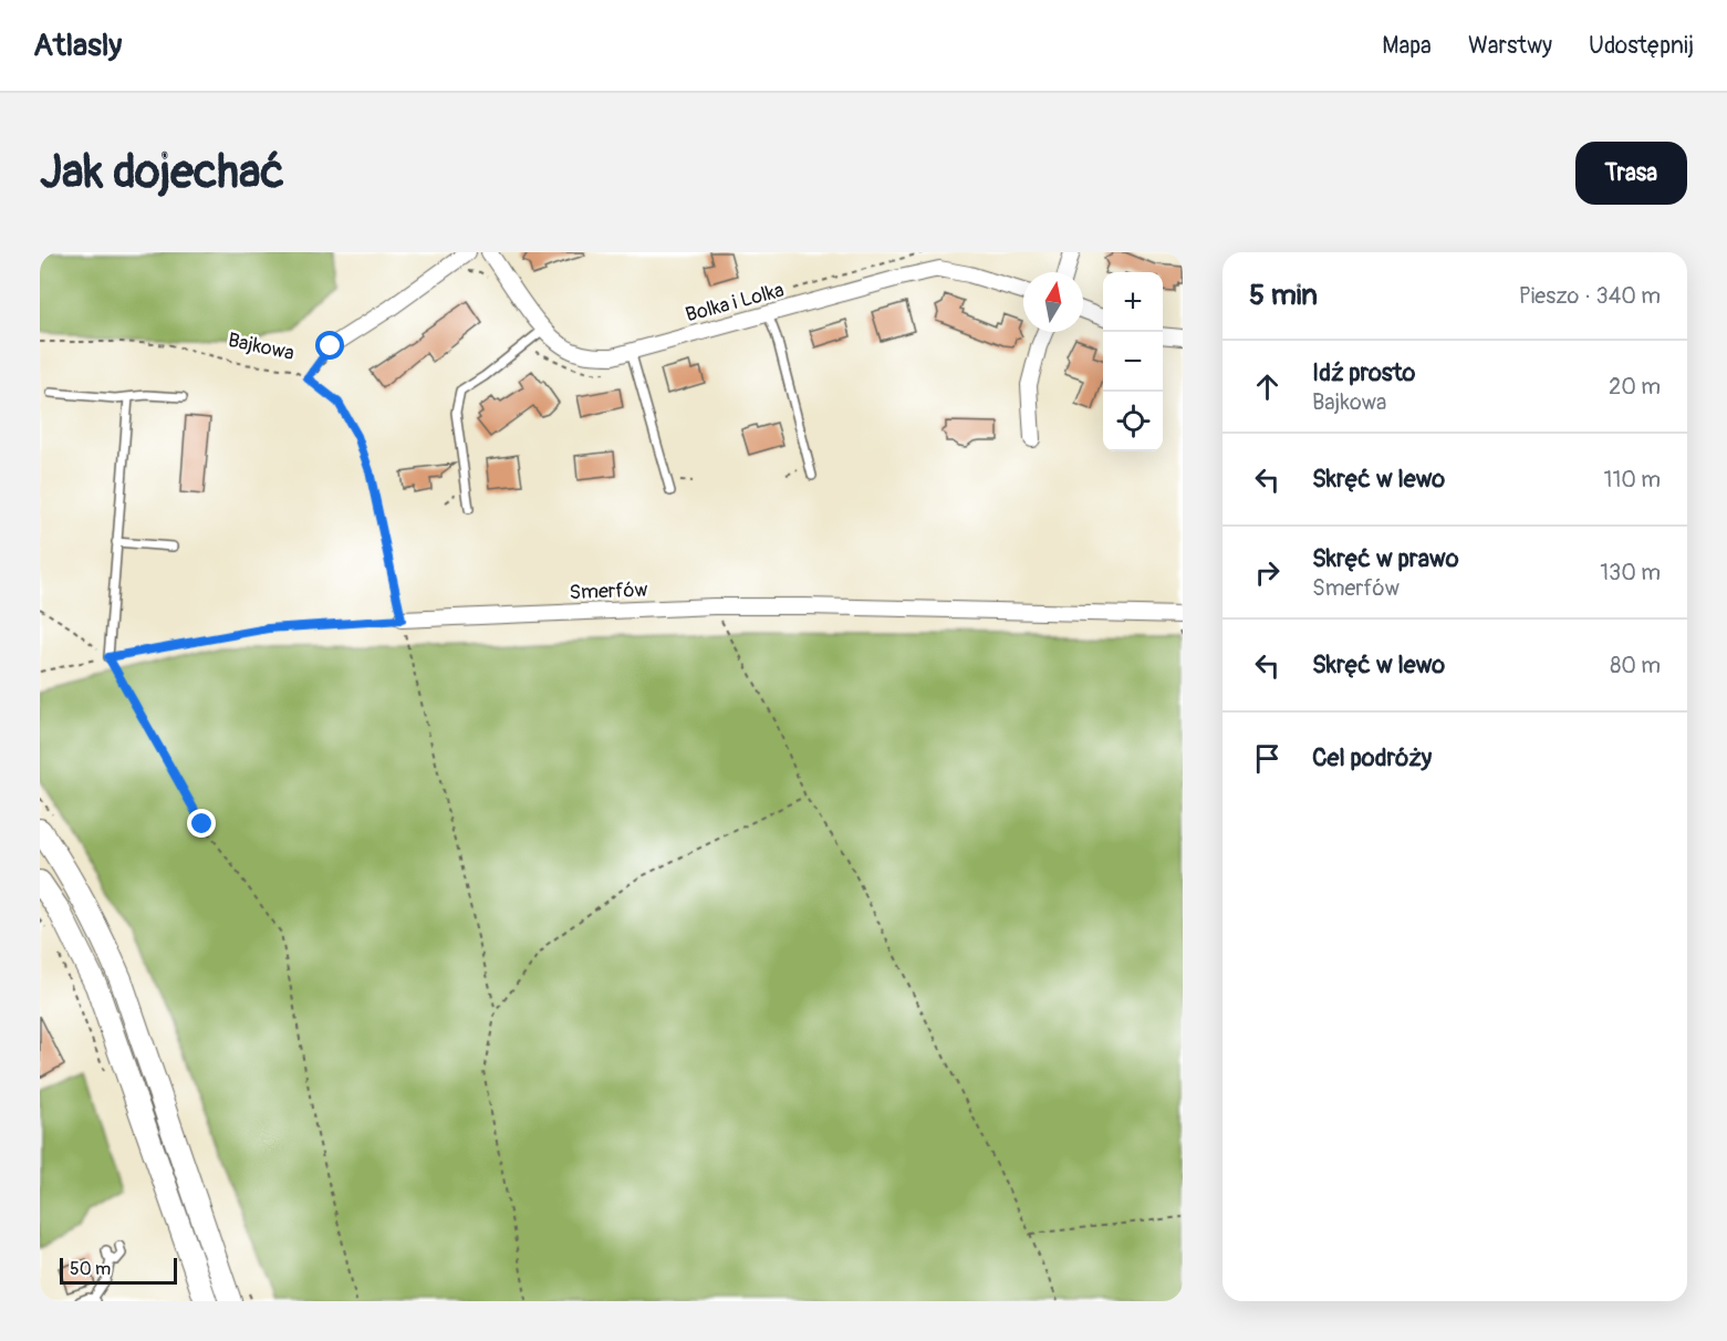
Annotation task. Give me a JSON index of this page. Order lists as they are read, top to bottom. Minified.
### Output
{"streets":{"street":["Bolka i Lolka","Smerfów"],"path":["Bajkowa"]},"scale_bar":"50 m","north":"top","page":{"header":"Atlasly","nav":["Mapa","Warstwy","Udostępnij"],"buttons":"Trasa","title":"Jak dojechać","heading":["5 min","Pieszo · 340 m"],"map_buttons":["+","−"],"list":[["Idź prosto","Bajkowa","20 m"],["Skręć w lewo","110 m"],["Skręć w prawo","Smerfów","130 m"],["Skręć w lewo","80 m"],"Cel podróży"],"scale":"50 m"}}
